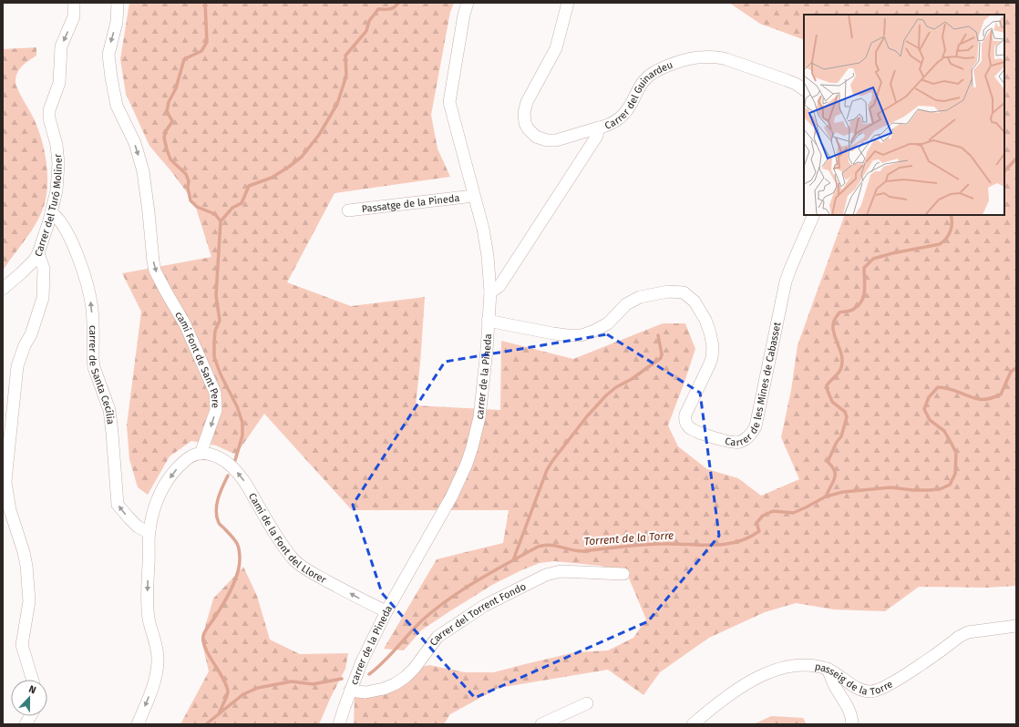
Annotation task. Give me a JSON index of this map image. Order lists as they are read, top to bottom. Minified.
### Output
{"streets":{"street":["Carrer del Guinardeu","Passatge de la Pineda","Carrer del Turó Moliner","camí Font de Sant Pere","carrer de Santa Cecília","carrer de la Pineda","Carrer de les Mines de Cabasset","Camí de la Font del Llorer","Carrer del Torrent Fondo","passeig de la Torre"]},"crossings":[["Carrer del Guinardeu","carrer de la Pineda"],["Passatge de la Pineda","carrer de la Pineda"],["Carrer del Turó Moliner","carrer de Santa Cecília"],["camí Font de Sant Pere","Camí de la Font del Llorer"],["carrer de la Pineda","Carrer de les Mines de Cabasset"],["carrer de la Pineda","Camí de la Font del Llorer"],["carrer de la Pineda","Carrer del Torrent Fondo"]],"one_way":["Carrer del Turó Moliner","camí Font de Sant Pere","Camí de la Font del Llorer"],"water":["Torrent de la Torre"],"north":"top"}
